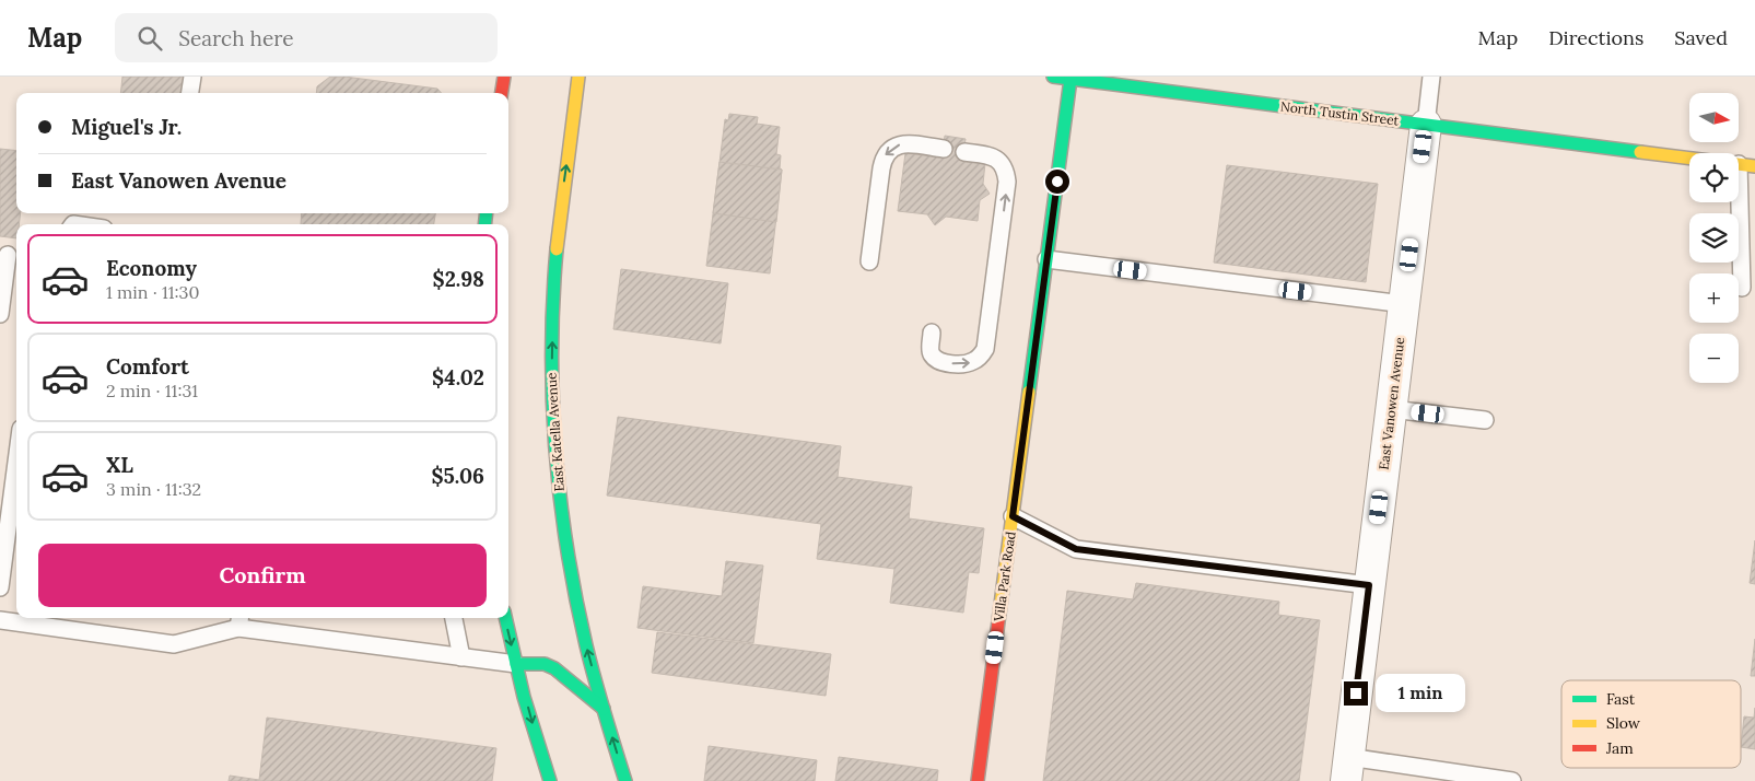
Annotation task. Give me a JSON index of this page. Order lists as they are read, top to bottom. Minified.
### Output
{"streets":{"main road":["North Tustin Street","East Katella Avenue","Villa Park Road"],"street":["East Vanowen Avenue"]},"crossings":[["North Tustin Street","East Vanowen Avenue"],["North Tustin Street","Villa Park Road"]],"one_way":["East Katella Avenue"],"legend":["Fast","Slow","Jam"],"north":"right","page":{"header":"Map","search":"Search here","nav":["Map","Directions","Saved"],"map_buttons":["+","−"],"banner":["Miguel's Jr.","East Vanowen Avenue"],"list":[{"name":"Economy","note":"1 min · 11:30","value":"$2.98"},{"name":"Comfort","note":"2 min · 11:31","value":"$4.02"},{"name":"XL","note":"3 min · 11:32","value":"$5.06"}],"buttons":"Confirm","bubble":"1 min"}}
